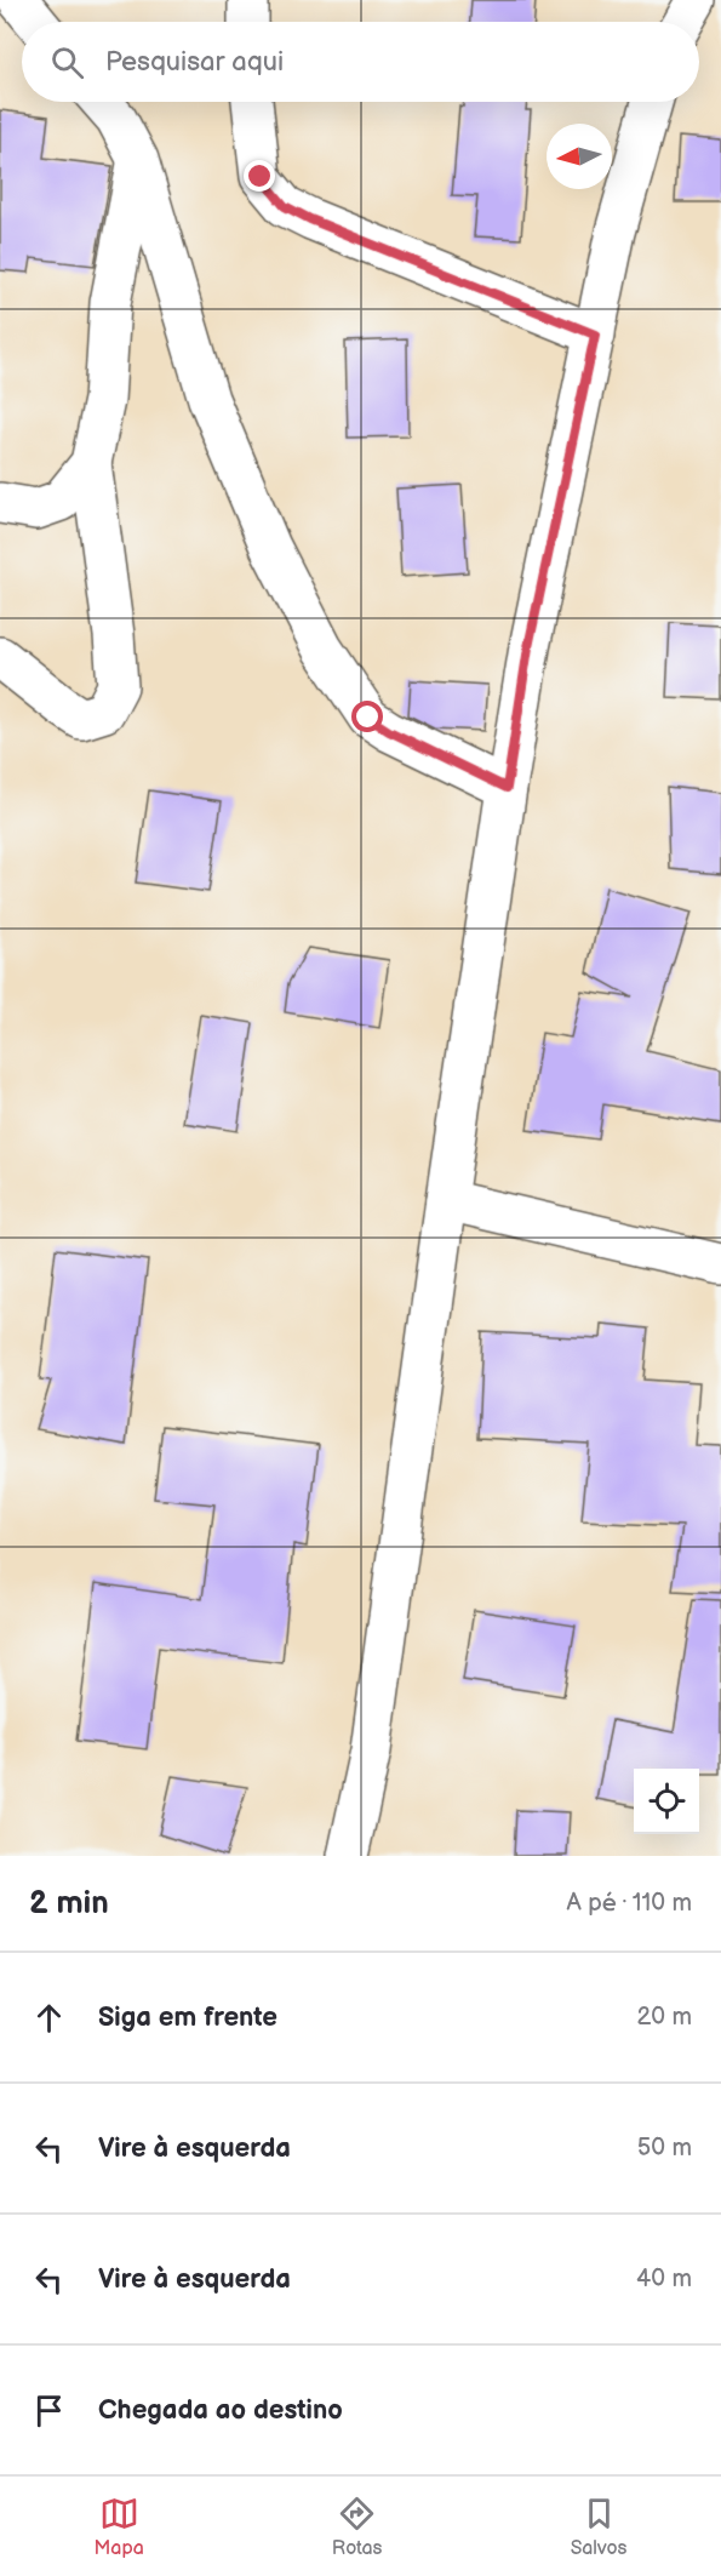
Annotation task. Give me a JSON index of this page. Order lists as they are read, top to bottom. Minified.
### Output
{"north":"left","page":{"search":"Pesquisar aqui","heading":["2 min","A pé · 110 m"],"list":[["Siga em frente","20 m"],["Vire à esquerda","50 m"],["Vire à esquerda","40 m"],"Chegada ao destino"],"nav":["Mapa","Rotas","Salvos"]}}
